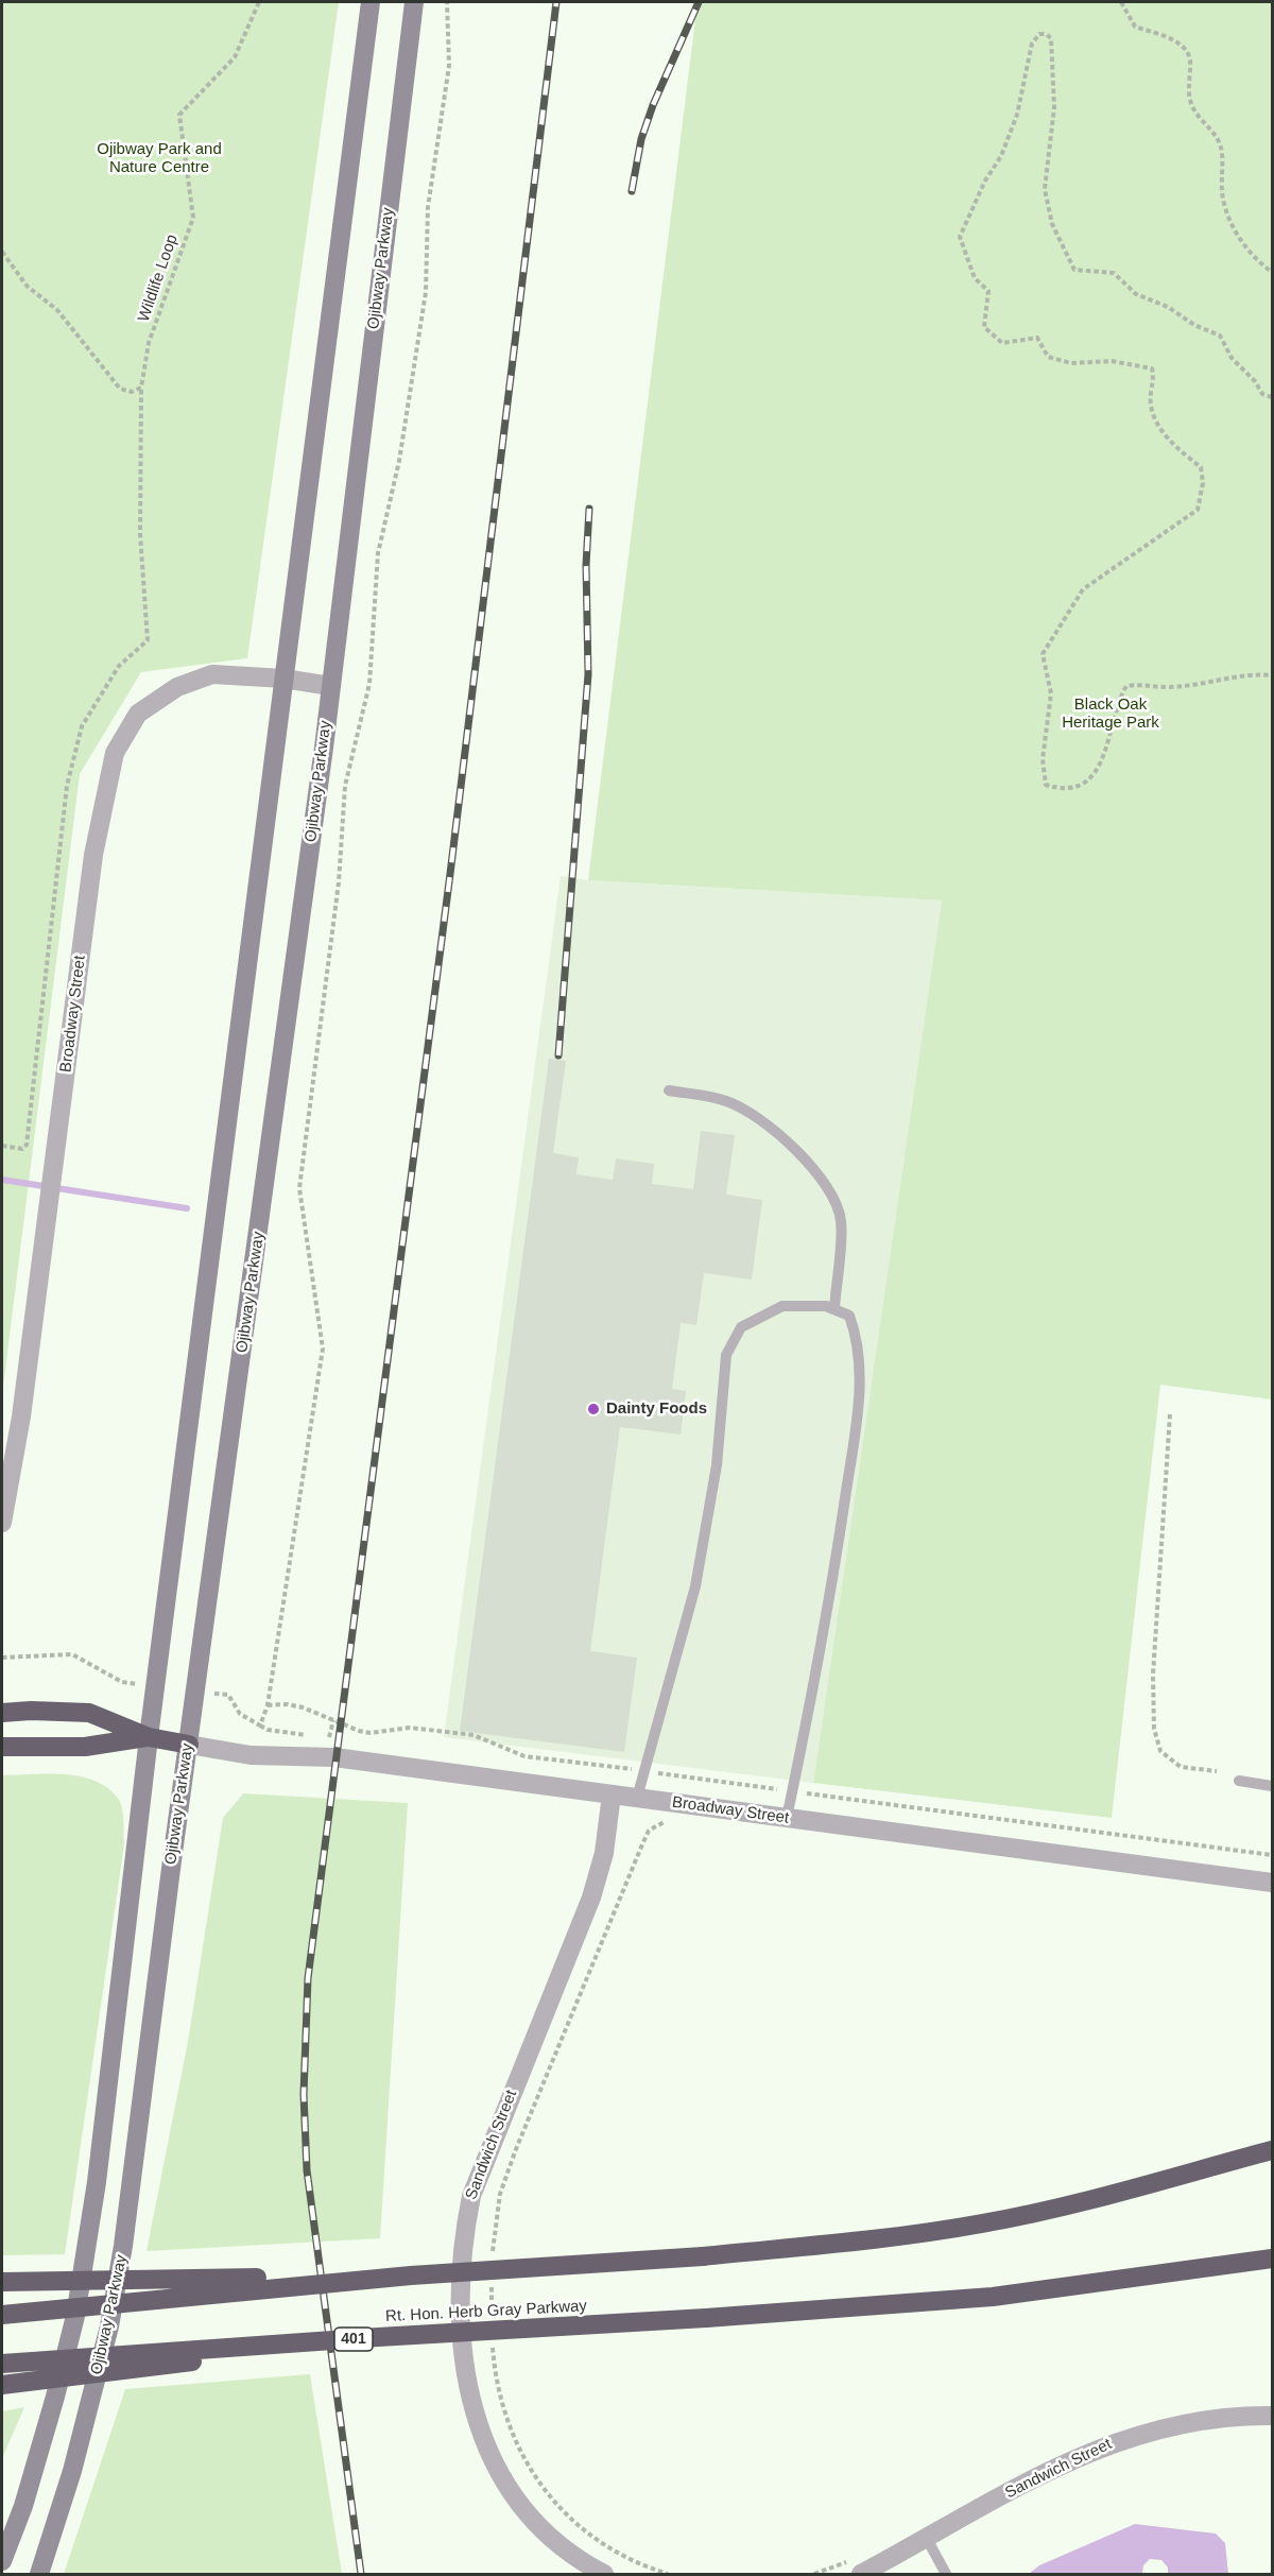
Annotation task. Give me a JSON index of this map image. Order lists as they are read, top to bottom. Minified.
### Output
{"streets":{"highway":["Rt. Hon. Herb Gray Parkway","401"],"main road":["Ojibway Parkway"],"street":["Broadway Street","Sandwich Street"],"path":["Wildlife Loop"]},"crossings":[["Ojibway Parkway","Broadway Street"],["Broadway Street","Sandwich Street"]],"parks":["Ojibway Park and Nature Centre","Black Oak Heritage Park"],"places":["Dainty Foods"]}
